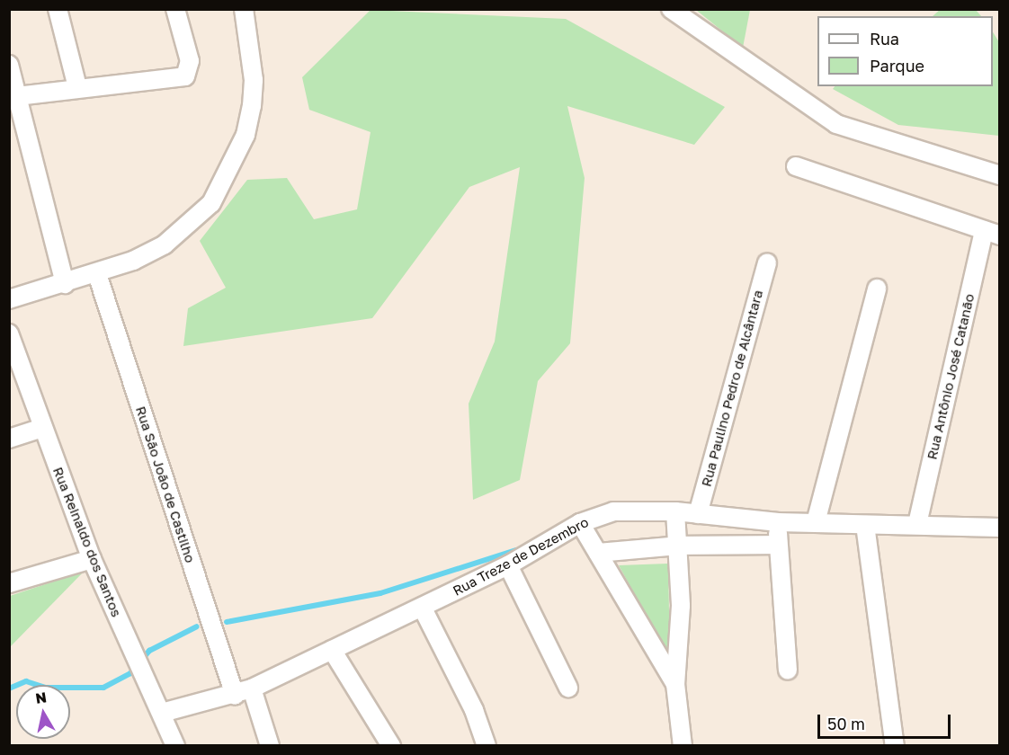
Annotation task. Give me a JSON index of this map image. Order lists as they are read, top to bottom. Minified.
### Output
{"streets":{"street":["Rua Antônio José Catanão","Rua Paulino Pedro de Alcântara","Rua São João de Castilho","Rua Reinaldo dos Santos","Rua Treze de Dezembro"]},"crossings":[["Rua Antônio José Catanão","Rua Treze de Dezembro"],["Rua Paulino Pedro de Alcântara","Rua Treze de Dezembro"],["Rua São João de Castilho","Rua Treze de Dezembro"],["Rua Reinaldo dos Santos","Rua Treze de Dezembro"]],"legend":["Rua","Parque"],"scale_bar":"50 m","north":"top"}
